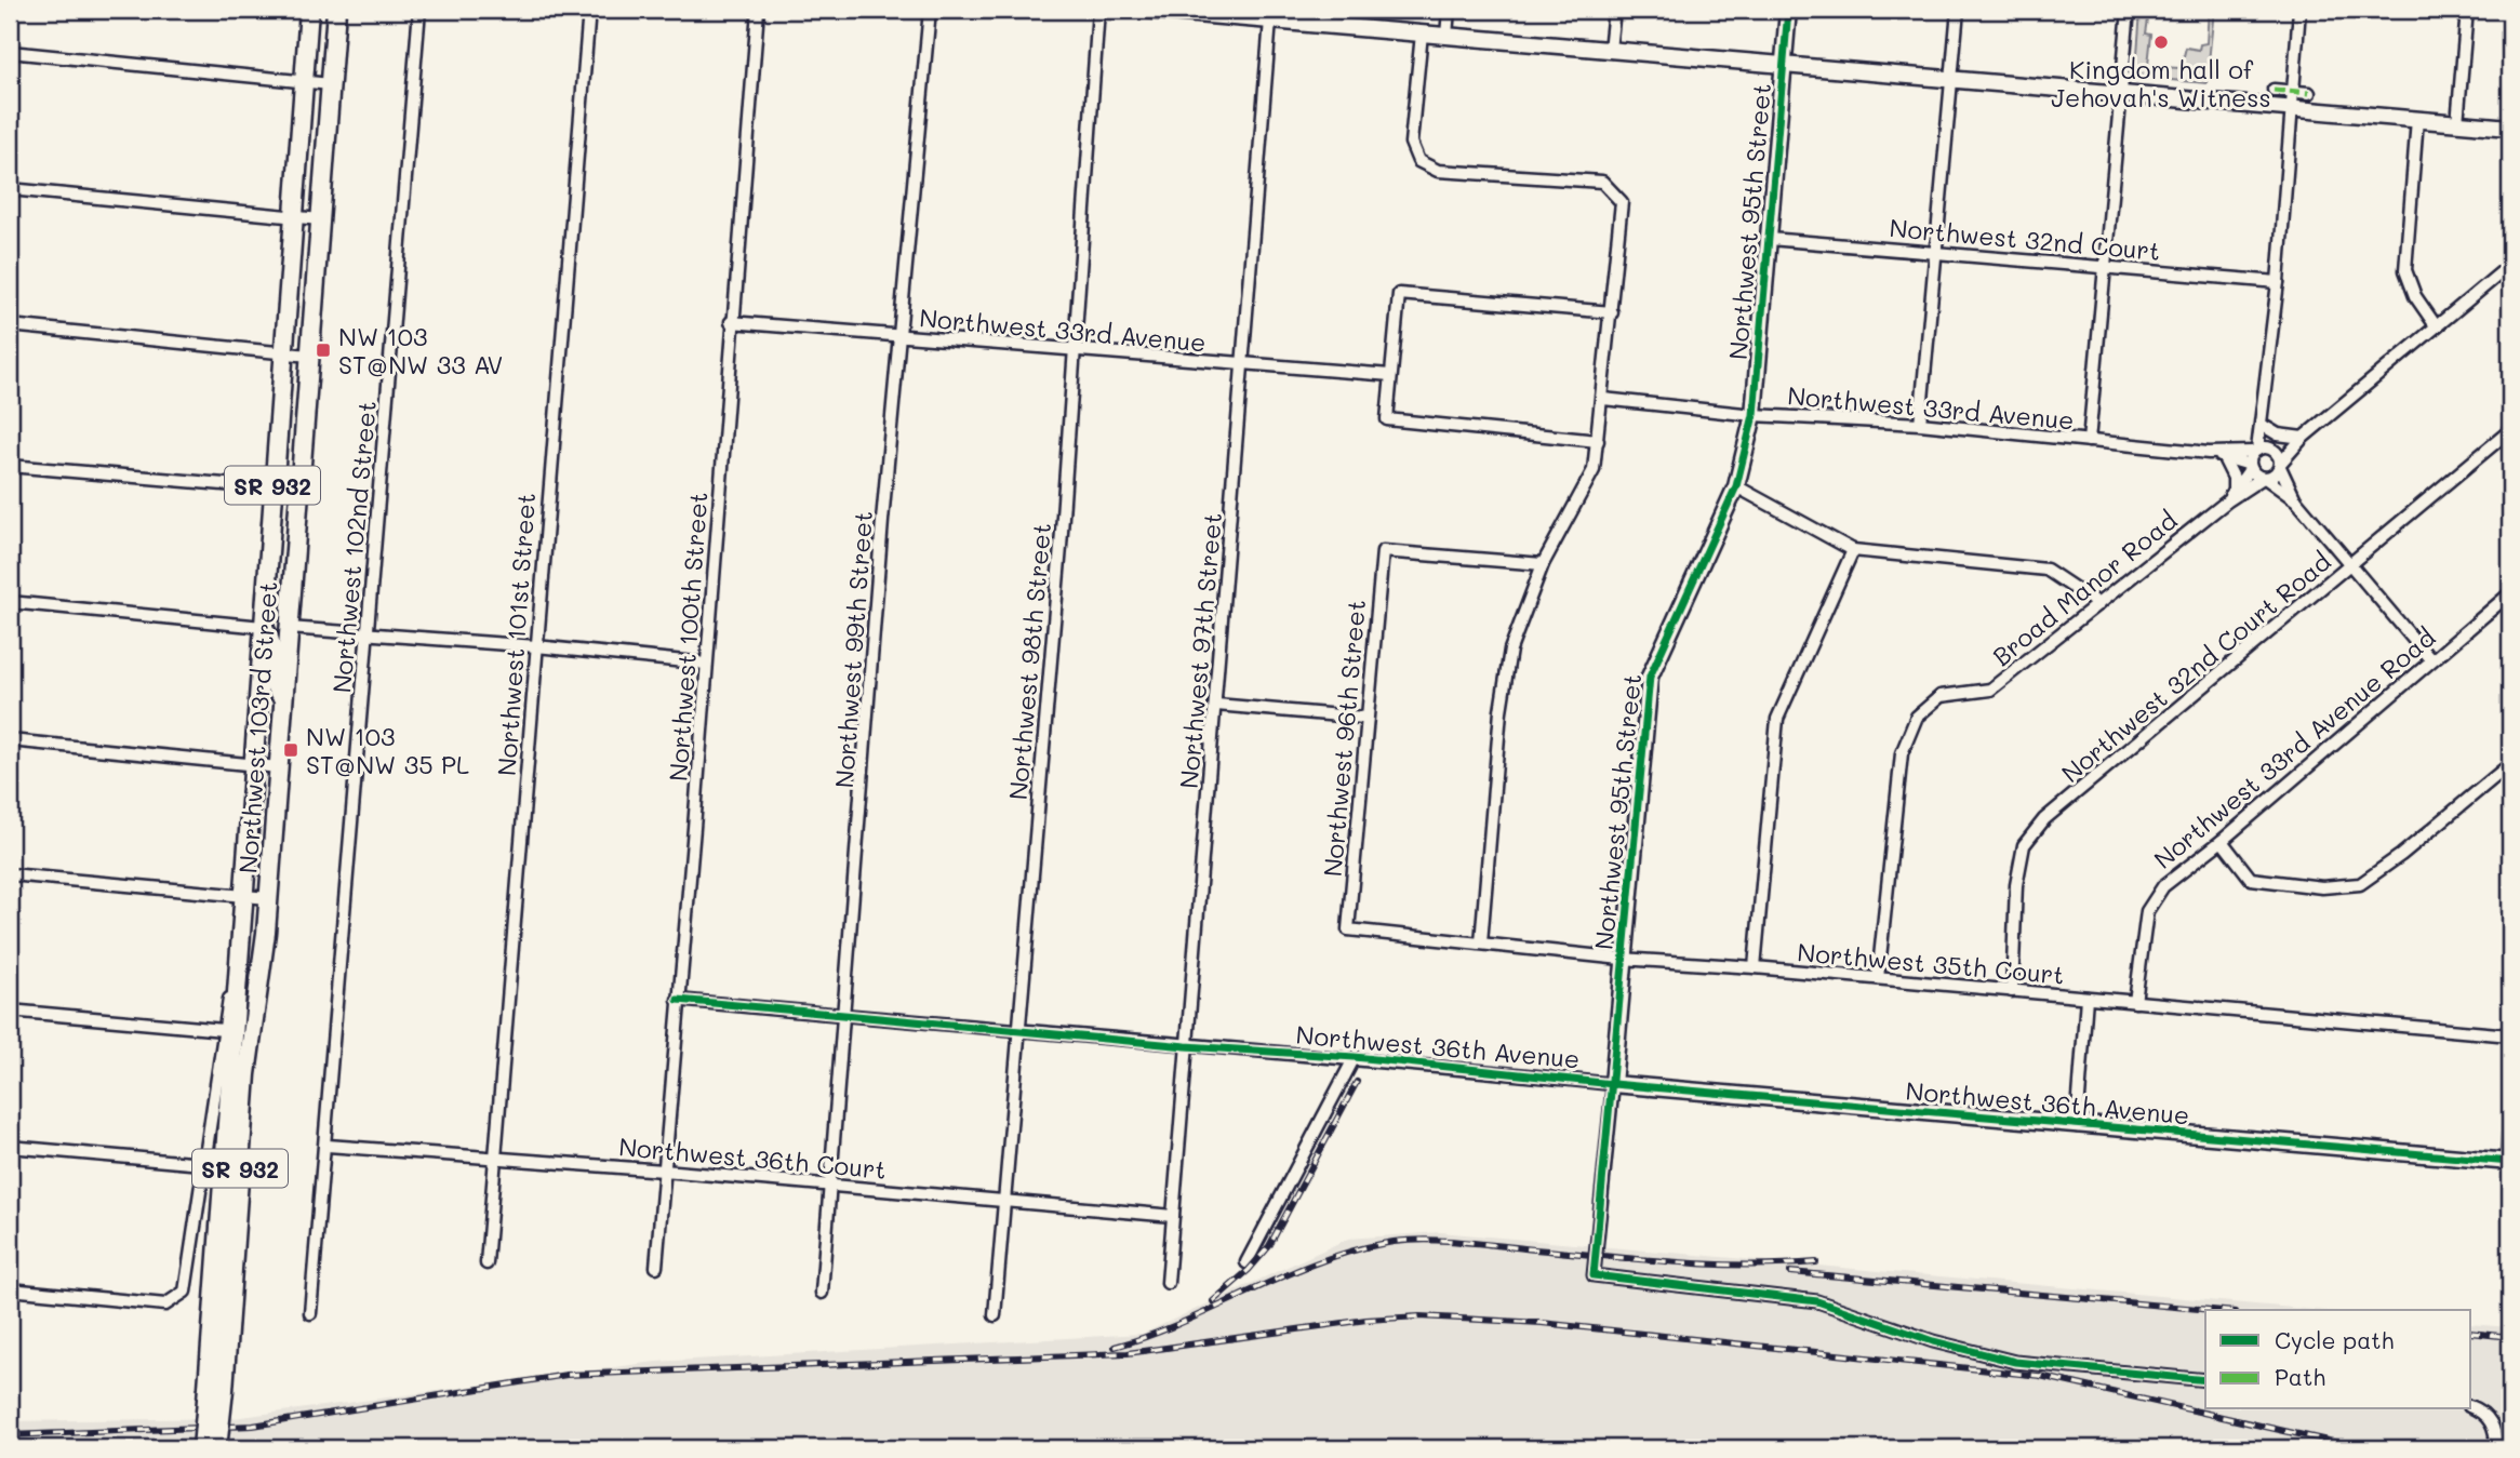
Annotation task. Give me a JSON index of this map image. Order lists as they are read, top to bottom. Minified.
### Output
{"streets":{"main road":["SR 932","Northwest 103rd Street"],"street":["Northwest 95th Street","Northwest 32nd Court","Northwest 33rd Avenue","Northwest 102nd Street","Broad Manor Road","Northwest 101st Street","Northwest 100th Street","Northwest 99th Street","Northwest 97th Street","Northwest 98th Street","Northwest 32nd Court Road","Northwest 96th Street","Northwest 33rd Avenue Road","Northwest 35th Court","Northwest 36th Avenue","Northwest 36th Court"]},"crossings":[["Northwest 95th Street","Northwest 32nd Court"],["Northwest 95th Street","Northwest 33rd Avenue"],["Northwest 95th Street","Northwest 35th Court"],["Northwest 95th Street","Northwest 36th Avenue"],["Northwest 33rd Avenue","Broad Manor Road"],["Northwest 33rd Avenue","Northwest 100th Street"],["Northwest 33rd Avenue","Northwest 99th Street"],["Northwest 33rd Avenue","Northwest 97th Street"],["Northwest 33rd Avenue","Northwest 98th Street"],["Northwest 102nd Street","Northwest 36th Court"],["Broad Manor Road","Northwest 35th Court"],["Northwest 101st Street","Northwest 36th Court"],["Northwest 100th Street","Northwest 36th Avenue"],["Northwest 100th Street","Northwest 36th Court"],["Northwest 99th Street","Northwest 36th Avenue"],["Northwest 99th Street","Northwest 36th Court"],["Northwest 97th Street","Northwest 36th Avenue"],["Northwest 97th Street","Northwest 36th Court"],["Northwest 98th Street","Northwest 36th Avenue"],["Northwest 98th Street","Northwest 36th Court"],["Northwest 32nd Court Road","Northwest 35th Court"],["Northwest 96th Street","Northwest 35th Court"],["Northwest 33rd Avenue Road","Northwest 35th Court"]],"places":{"other":["Kingdom hall of Jehovah's Witness"],"transit":["NW 103 ST@NW 33 AV","NW 103 ST@NW 35 PL"]},"legend":["Cycle path","Path"]}
